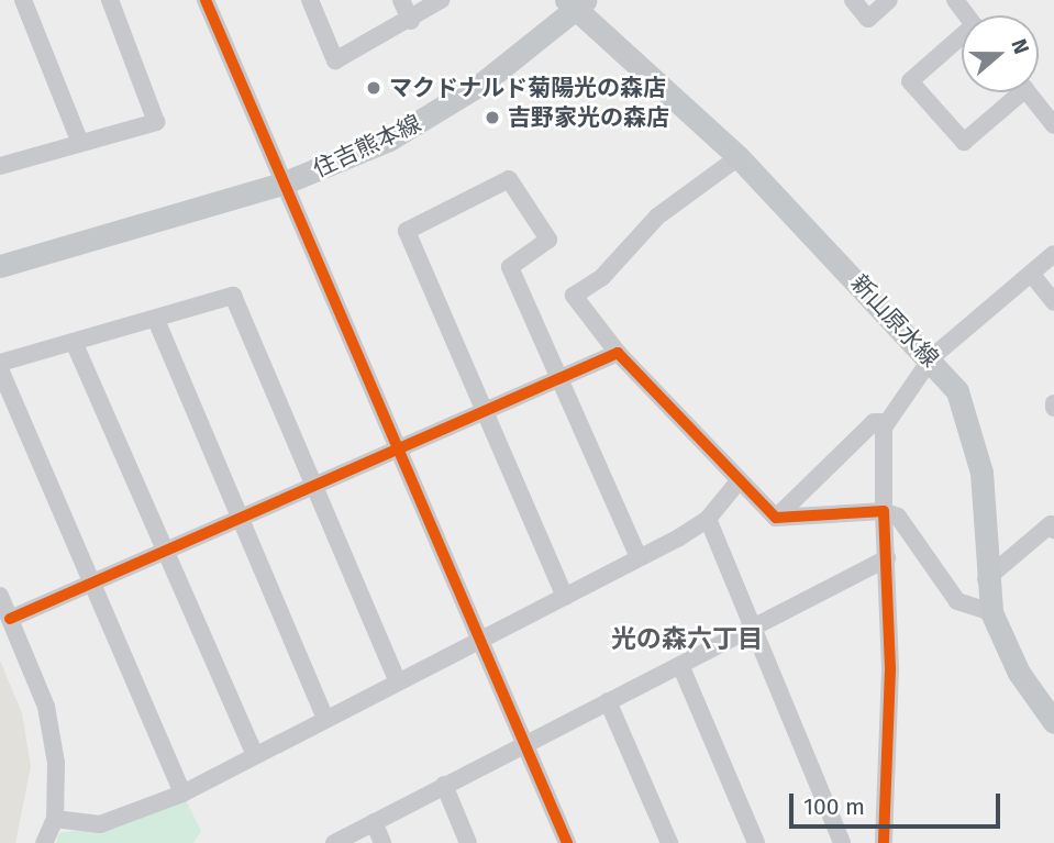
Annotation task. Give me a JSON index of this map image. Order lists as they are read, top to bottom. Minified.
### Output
{"streets":{"main road":["住吉熊本線","新山原水線"]},"crossings":[["住吉熊本線","新山原水線"]],"districts":["光の森六丁目"],"places":["マクドナルド菊陽光の森店","吉野家光の森店"],"scale_bar":"100 m","north":"right"}
